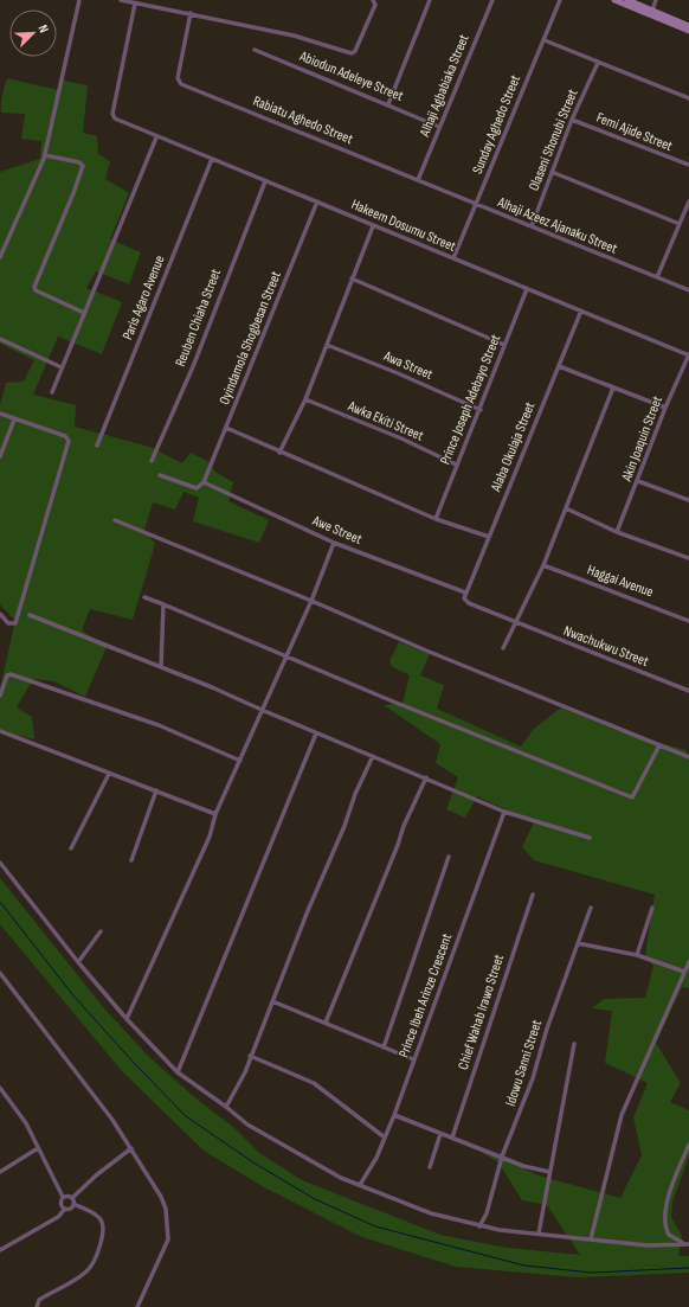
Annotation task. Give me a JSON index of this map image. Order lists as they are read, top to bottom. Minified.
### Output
{"streets":{"street":["Abiodun Adeleye Street","Alhaji Agbabiaka Street","Rabiatu Aghedo Street","Sunday Aghedo Street","Femi Ajide Street","Olaseni Shonubi Street","Hakeem Dosumu Street","Alhaji Azeez Ajanaku Street","Paris Agaro Avenue","Reuben Chiaha Street","Oyindamola Shogbesan Street","Awa Street","Prince Joseph Adebayo Street","Awka Ekiti Street","Akin Joaquin Street","Alaba Okulaja Street","Awe Street","Haggai Avenue","Nwachukwu Street","Prince Ibeh Arinze Crescent","Chief Wahab Irawo Street","Idowu Sanni Street"]},"crossings":[["Abiodun Adeleye Street","Alhaji Agbabiaka Street"],["Alhaji Agbabiaka Street","Rabiatu Aghedo Street"],["Alhaji Agbabiaka Street","Alhaji Azeez Ajanaku Street"],["Rabiatu Aghedo Street","Alhaji Azeez Ajanaku Street"],["Sunday Aghedo Street","Hakeem Dosumu Street"],["Sunday Aghedo Street","Alhaji Azeez Ajanaku Street"],["Femi Ajide Street","Olaseni Shonubi Street"],["Olaseni Shonubi Street","Alhaji Azeez Ajanaku Street"],["Hakeem Dosumu Street","Paris Agaro Avenue"],["Hakeem Dosumu Street","Reuben Chiaha Street"],["Hakeem Dosumu Street","Oyindamola Shogbesan Street"],["Hakeem Dosumu Street","Prince Joseph Adebayo Street"],["Hakeem Dosumu Street","Akin Joaquin Street"],["Hakeem Dosumu Street","Alaba Okulaja Street"],["Oyindamola Shogbesan Street","Awe Street"],["Awa Street","Prince Joseph Adebayo Street"],["Prince Joseph Adebayo Street","Awka Ekiti Street"],["Alaba Okulaja Street","Awe Street"],["Alaba Okulaja Street","Nwachukwu Street"],["Awe Street","Nwachukwu Street"]],"north":"top right"}
